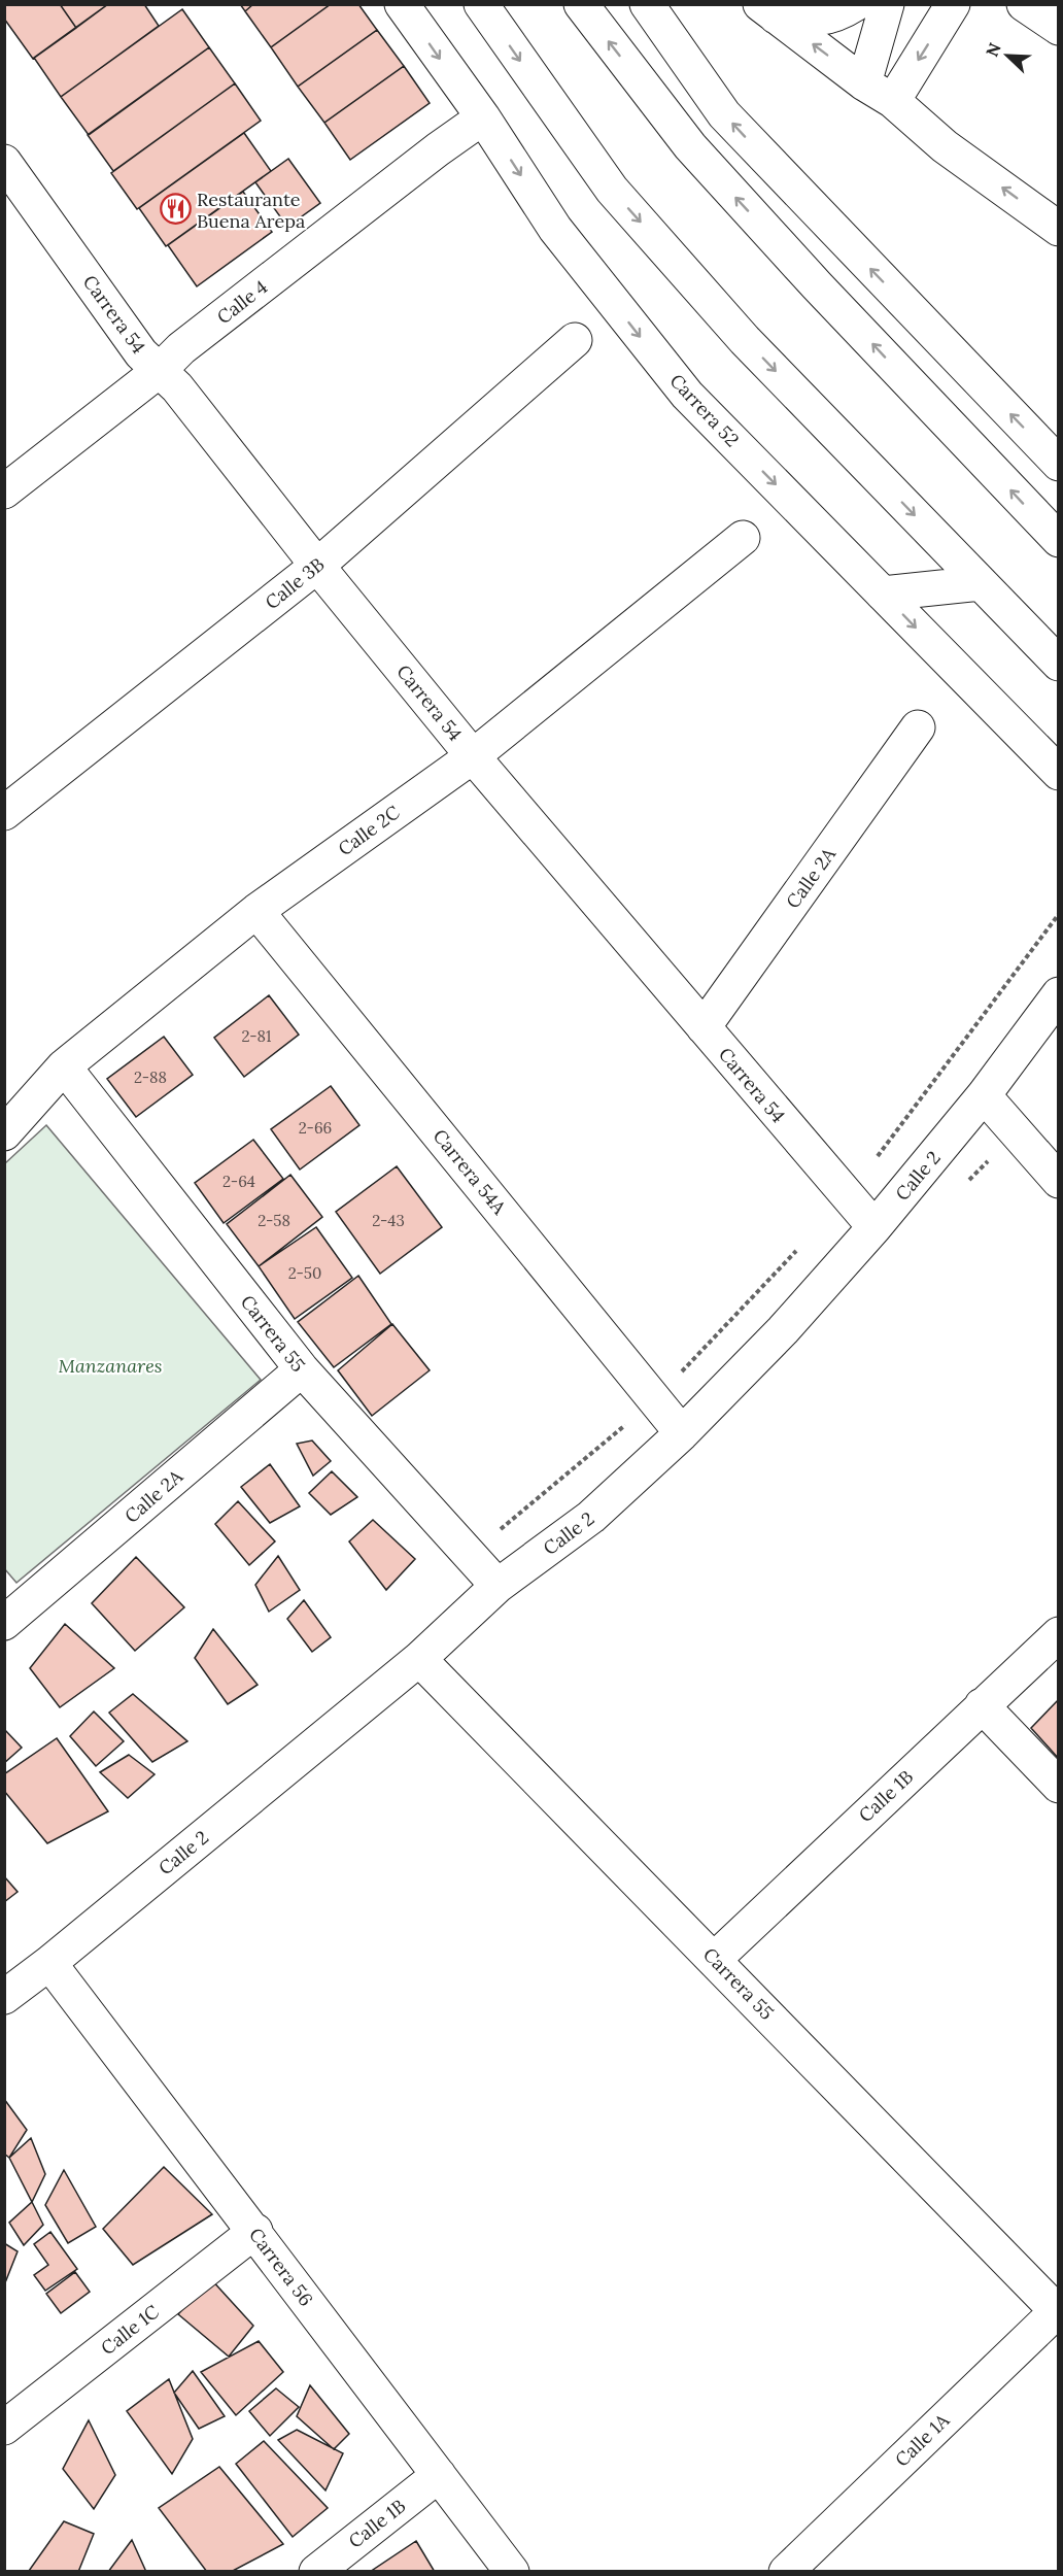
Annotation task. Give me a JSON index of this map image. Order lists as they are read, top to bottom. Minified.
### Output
{"streets":{"street":["Calle 4","Carrera 54","Carrera 52","Calle 3B","Calle 2C","Calle 2A","Carrera 54A","Calle 2","Carrera 55","Calle 1B","Carrera 56","Calle 1C","Calle 1A"]},"crossings":[["Calle 4","Carrera 54"],["Calle 4","Carrera 52"],["Carrera 54","Calle 3B"],["Carrera 54","Calle 2C"],["Carrera 54","Calle 2A"],["Carrera 54","Calle 2"],["Calle 2C","Carrera 54A"],["Calle 2C","Carrera 55"],["Calle 2A","Carrera 55"],["Carrera 54A","Calle 2"],["Calle 2","Carrera 55"],["Calle 2","Carrera 56"],["Carrera 55","Calle 1B"],["Carrera 55","Calle 1A"],["Calle 1B","Carrera 56"],["Carrera 56","Calle 1C"]],"parks":["Manzanares"],"places":{"restaurant":["Restaurante Buena Arepa"]},"house_numbers":["2-81","2-88","2-66","2-64","2-58","2-43","2-50"],"north":"top left"}
